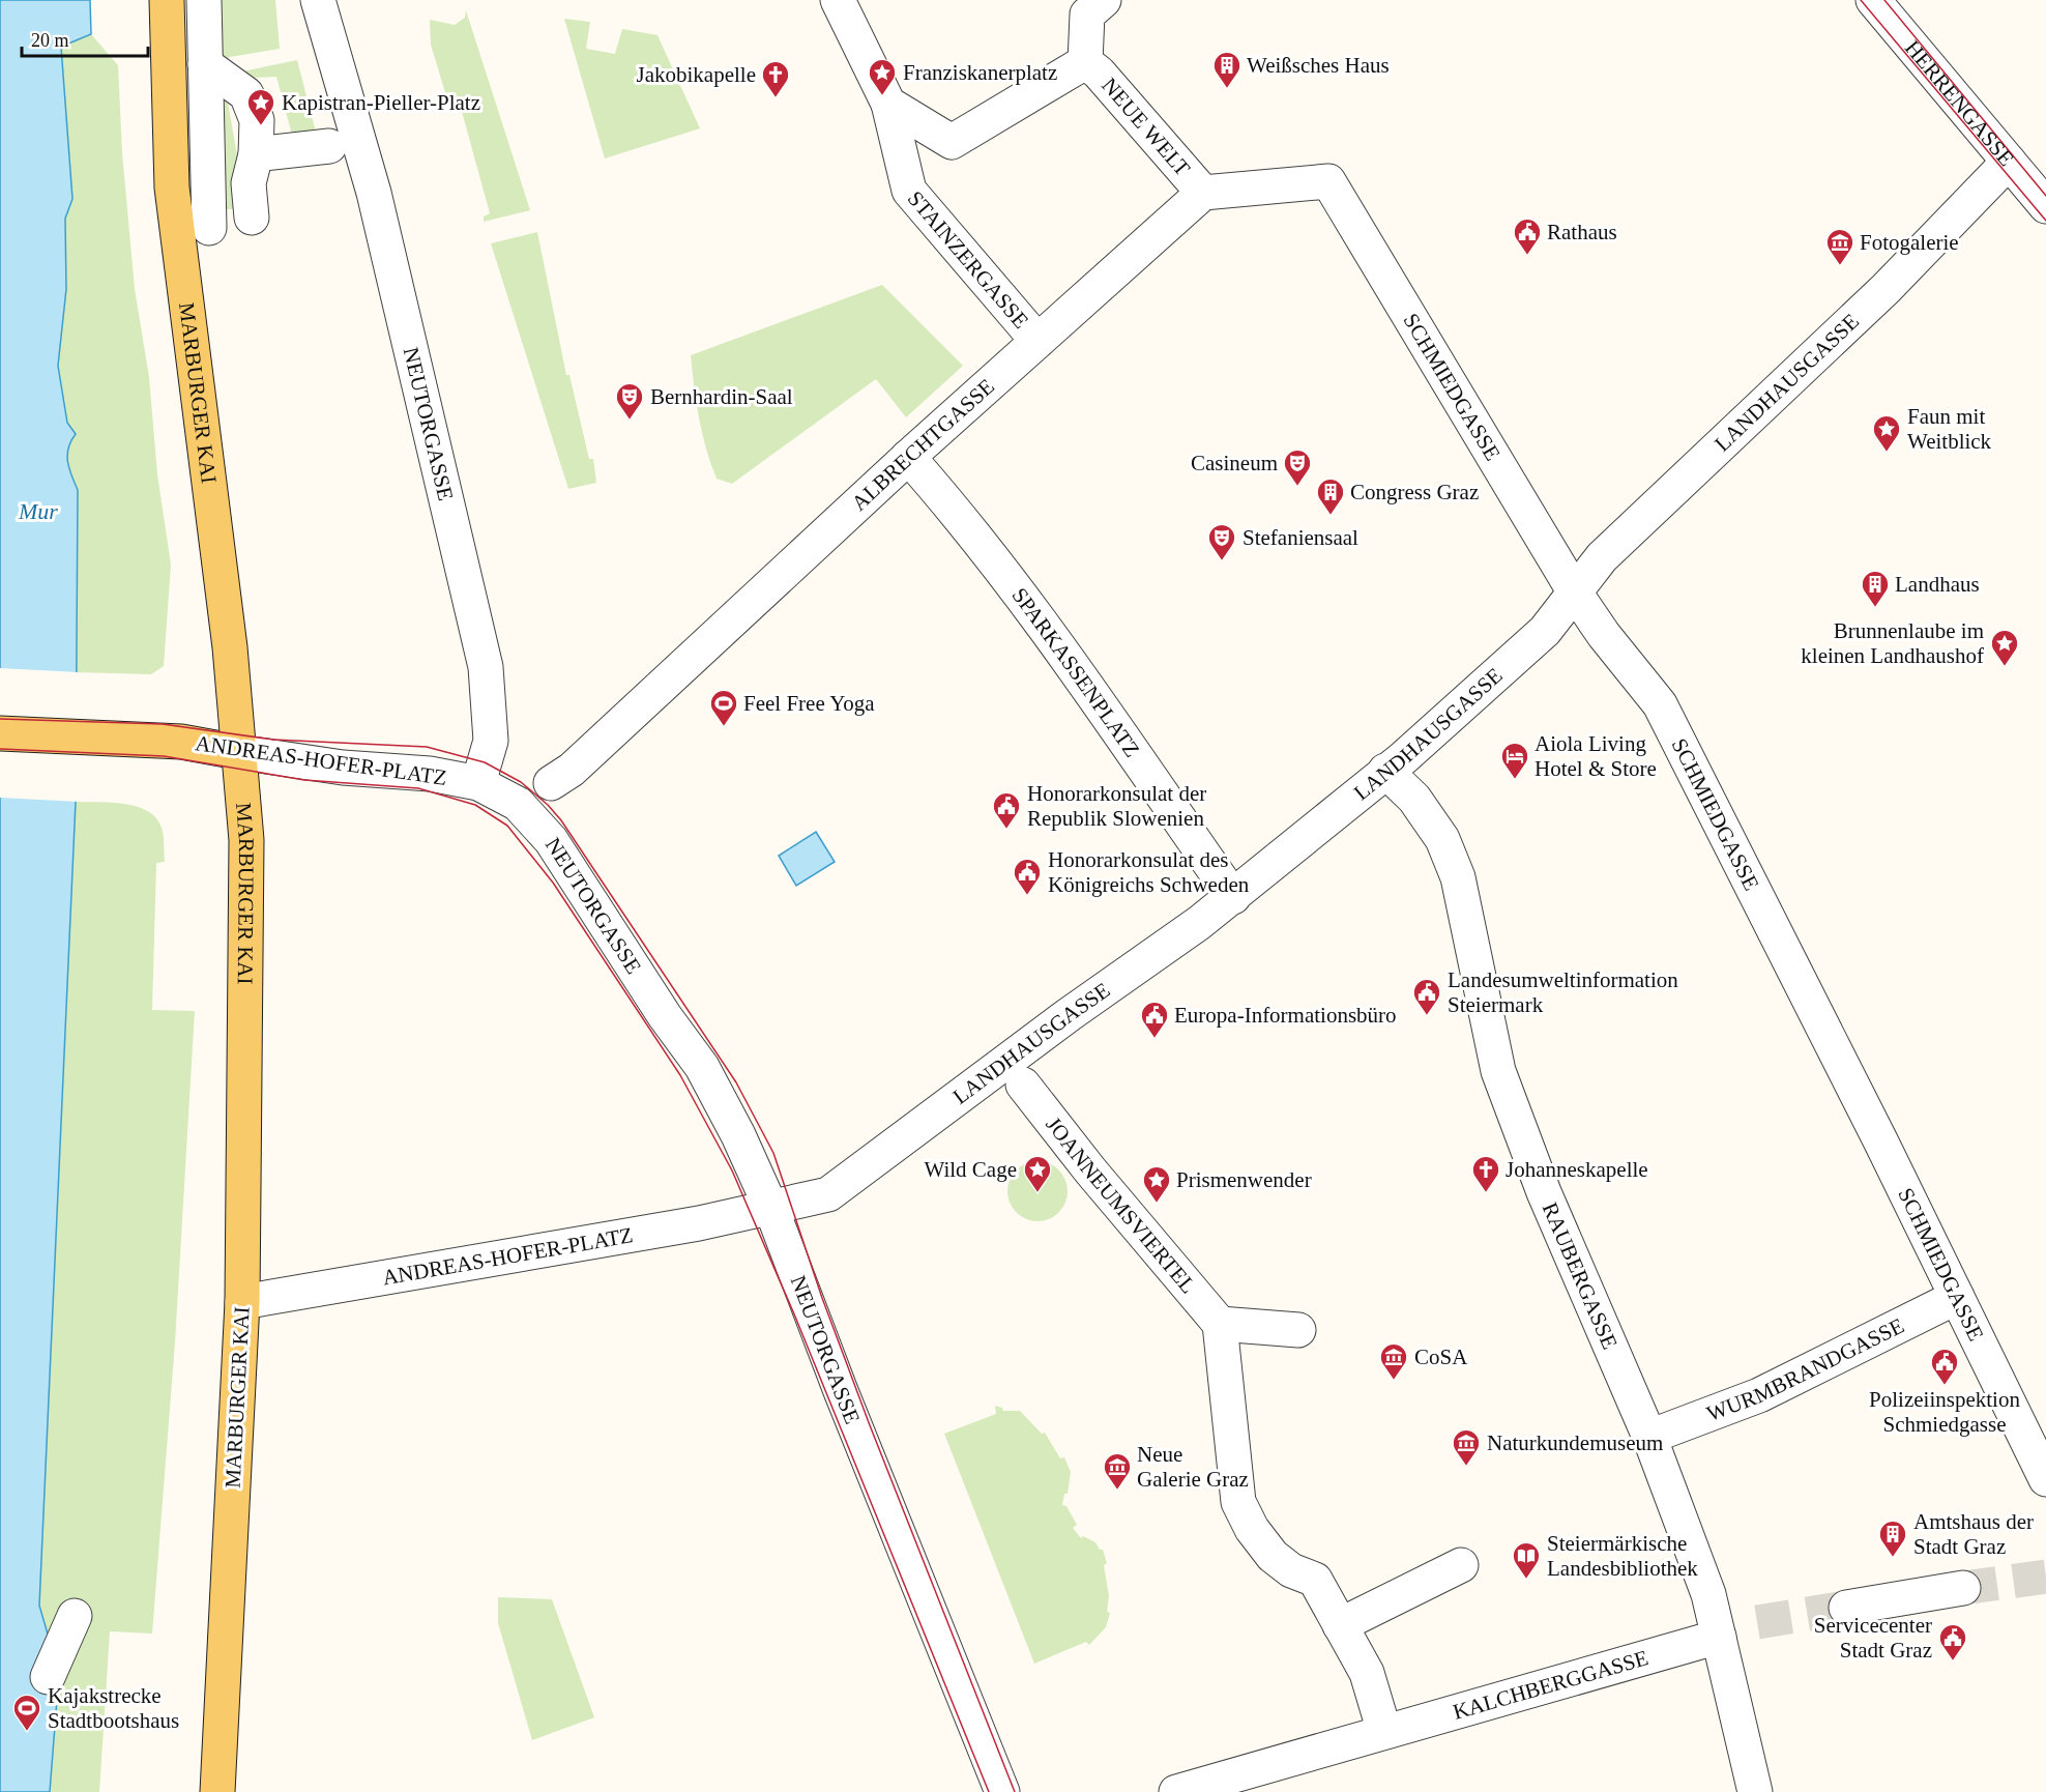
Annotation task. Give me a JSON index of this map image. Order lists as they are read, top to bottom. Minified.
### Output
{"streets":{"main road":["MARBURGER KAI","ANDREAS-HOFER-PLATZ"],"street":["HERRENGASSE","NEUE WELT","STAINZERGASSE","LANDHAUSGASSE","SCHMIEDGASSE","NEUTORGASSE","ALBRECHTGASSE","SPARKASSENPLATZ","JOANNEUMSVIERTEL","RAUBERGASSE","WURMBRANDGASSE","KALCHBERGGASSE"]},"crossings":[["HERRENGASSE","LANDHAUSGASSE"],["NEUE WELT","SCHMIEDGASSE"],["NEUE WELT","ALBRECHTGASSE"],["STAINZERGASSE","ALBRECHTGASSE"],["LANDHAUSGASSE","SCHMIEDGASSE"],["LANDHAUSGASSE","NEUTORGASSE"],["LANDHAUSGASSE","SPARKASSENPLATZ"],["LANDHAUSGASSE","ANDREAS-HOFER-PLATZ"],["LANDHAUSGASSE","RAUBERGASSE"],["SCHMIEDGASSE","ALBRECHTGASSE"],["SCHMIEDGASSE","WURMBRANDGASSE"],["MARBURGER KAI","ANDREAS-HOFER-PLATZ"],["NEUTORGASSE","ANDREAS-HOFER-PLATZ"],["ALBRECHTGASSE","SPARKASSENPLATZ"],["RAUBERGASSE","WURMBRANDGASSE"],["RAUBERGASSE","KALCHBERGGASSE"]],"water":["Mur"],"places":{"building":["Weißsches Haus","Congress Graz","Landhaus","Amtshaus der Stadt Graz"],"place":["Franziskanerplatz","Kapistran-Pieller-Platz","Faun mit Weitblick","Brunnenlaube im kleinen Landhaushof","Wild Cage","Prismenwender"],"church":["Jakobikapelle","Johanneskapelle"],"public building":["Rathaus","Honorarkonsulat der Republik Slowenien","Honorarkonsulat des Königreichs Schweden","Landesumweltinformation Steiermark","Europa-Informationsbüro","Polizeiinspektion Schmiedgasse","Servicecenter Stadt Graz"],"museum":["Fotogalerie","CoSA","Naturkundemuseum","Neue Galerie Graz"],"theatre":["Bernhardin-Saal","Casineum","Stefaniensaal"],"sports":["Feel Free Yoga","Kajakstrecke Stadtbootshaus"],"hotel":["Aiola Living Hotel & Store"],"library":["Steiermärkische Landesbibliothek"]},"scale_bar":"20 m"}
